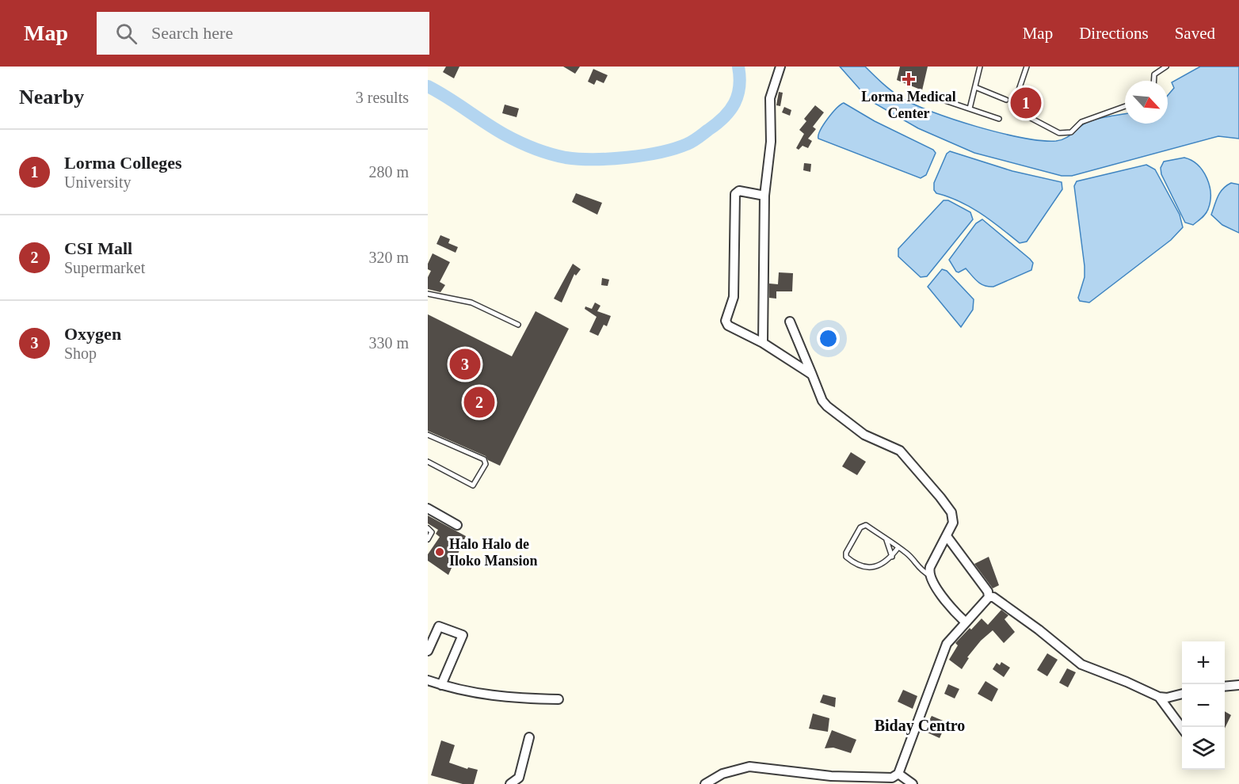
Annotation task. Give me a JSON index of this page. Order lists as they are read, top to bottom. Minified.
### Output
{"districts":["Biday Centro"],"places":{"health":["Lorma Medical Center"],"other":["Halo Halo de Iloko Mansion"]},"north":"bottom right","page":{"header":"Map","search":"Search here","nav":["Map","Directions","Saved"],"heading":["Nearby","3 results"],"pins":["1","3","2"],"list":[{"mark":"1","name":"Lorma Colleges","note":"University","value":"280 m"},{"mark":"2","name":"CSI Mall","note":"Supermarket","value":"320 m"},{"mark":"3","name":"Oxygen","note":"Shop","value":"330 m"}],"map_buttons":["+","−"]}}
